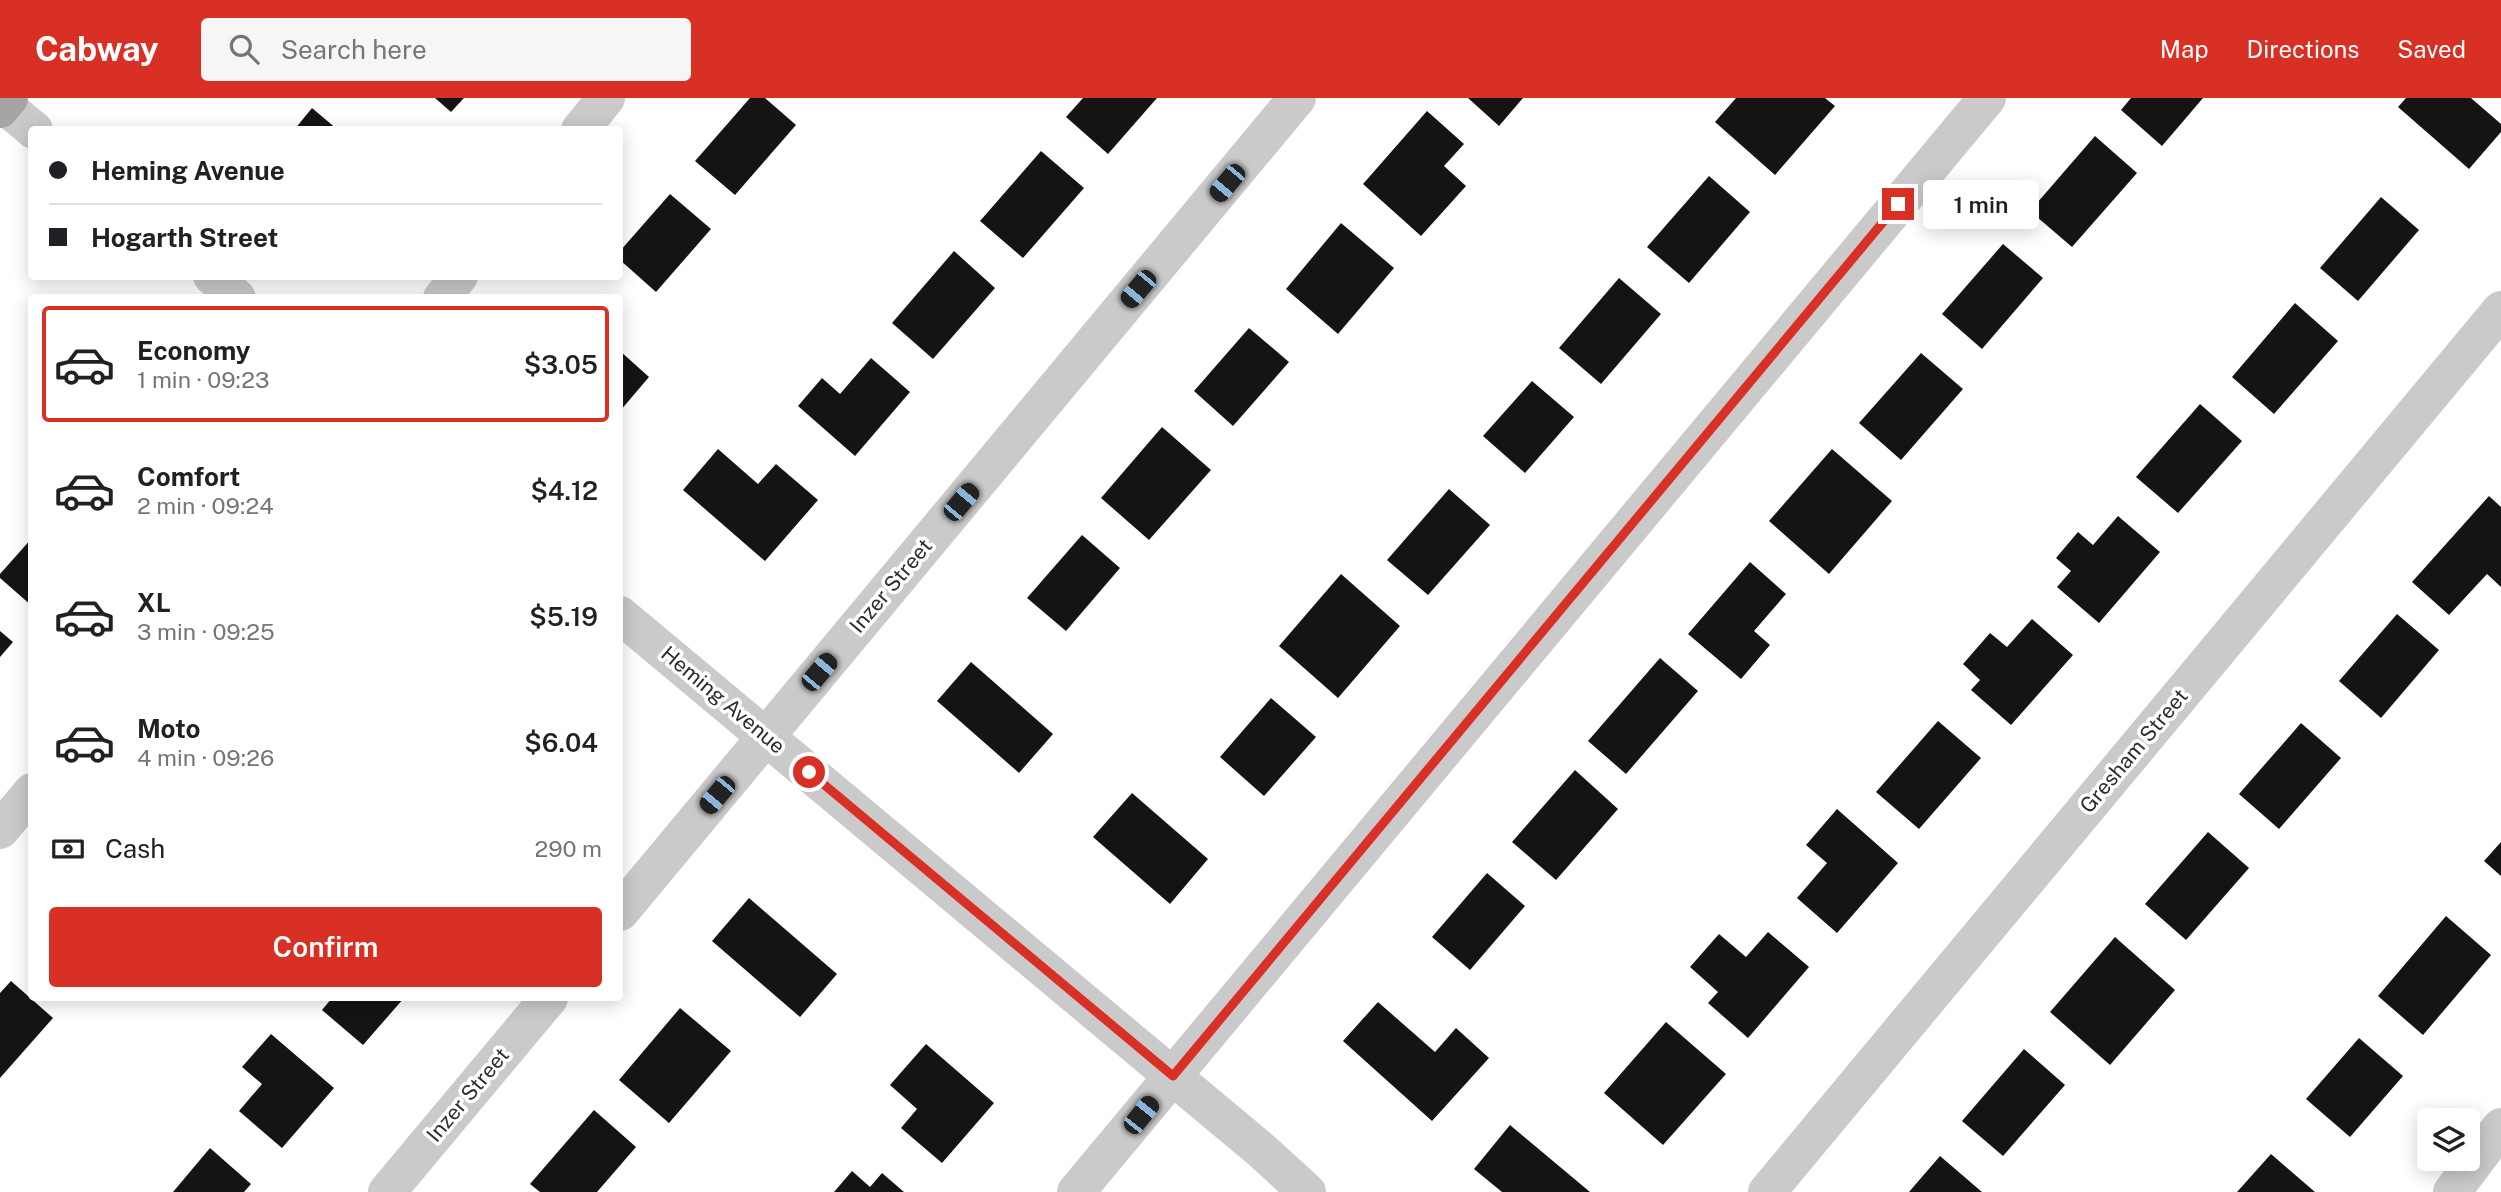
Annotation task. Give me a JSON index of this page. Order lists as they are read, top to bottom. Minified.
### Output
{"streets":{"street":["Inzer Street","Heming Avenue","Gresham Street"]},"crossings":[["Inzer Street","Heming Avenue"]],"page":{"header":"Cabway","search":"Search here","nav":["Map","Directions","Saved"],"banner":["Heming Avenue","Hogarth Street"],"bubble":"1 min","list":[{"name":"Economy","note":"1 min · 09:23","value":"$3.05"},{"name":"Comfort","note":"2 min · 09:24","value":"$4.12"},{"name":"XL","note":"3 min · 09:25","value":"$5.19"},{"name":"Moto","note":"4 min · 09:26","value":"$6.04"}],"pay":["Cash","290 m"],"buttons":"Confirm"}}
